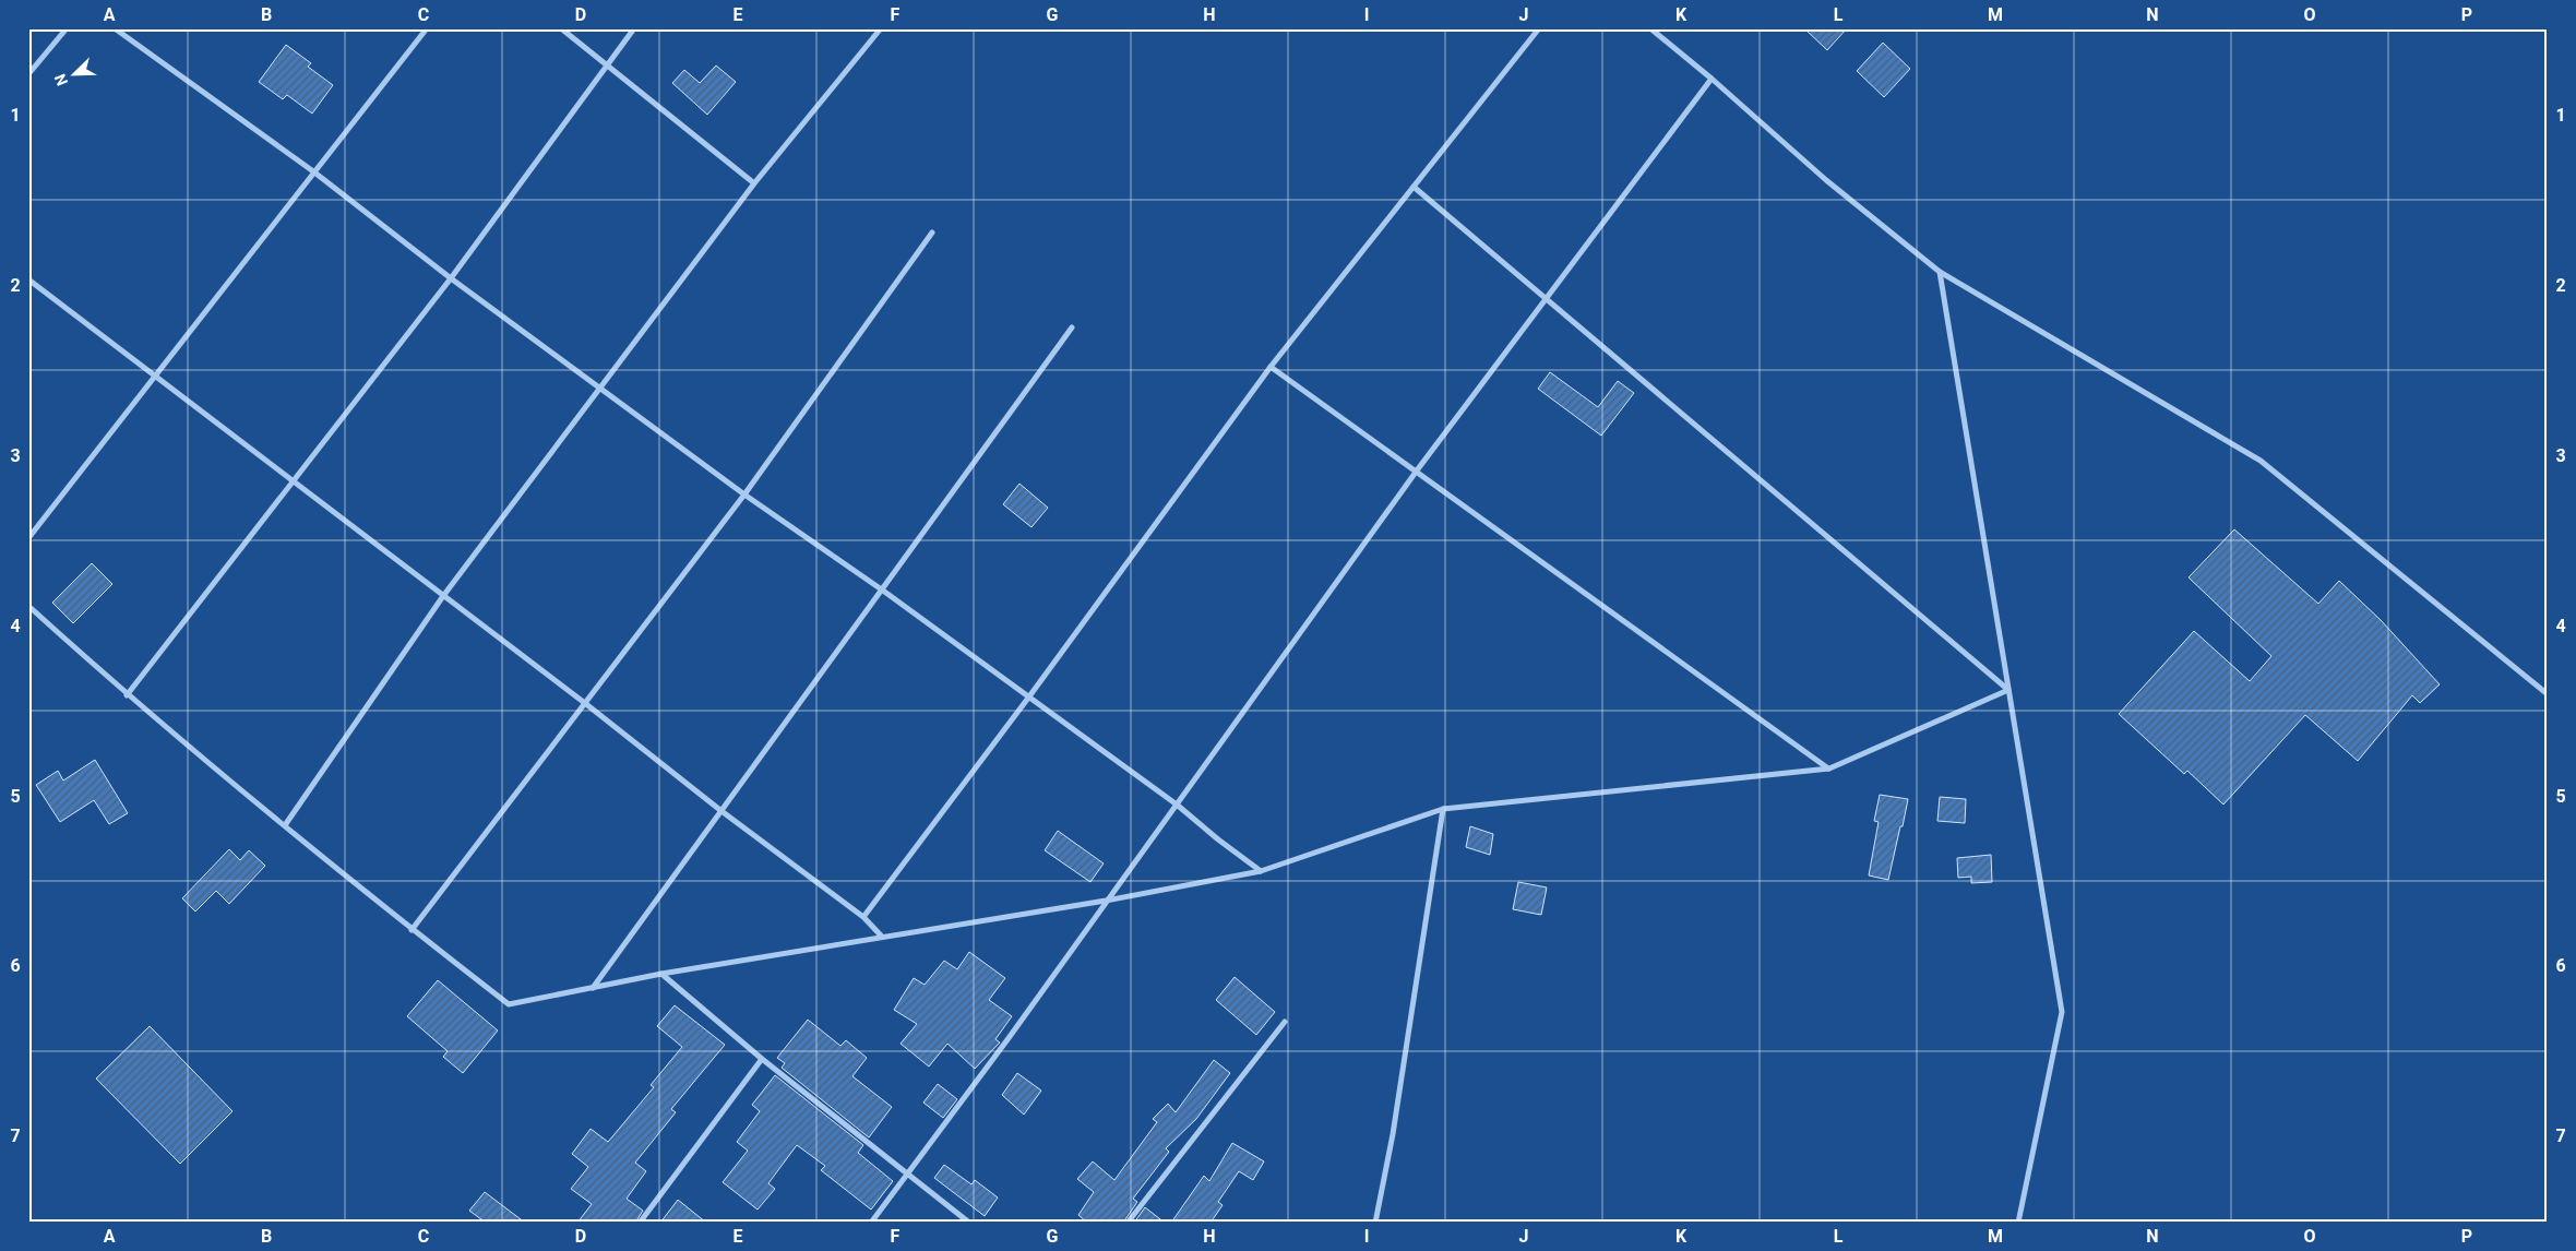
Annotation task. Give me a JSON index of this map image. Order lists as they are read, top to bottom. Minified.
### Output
{"north":"bottom left","grid":{"columns":["A","B","C","D","E","F","G","H","I","J","K","L","M","N","O","P"],"rows":["1","2","3","4","5","6","7"]}}
